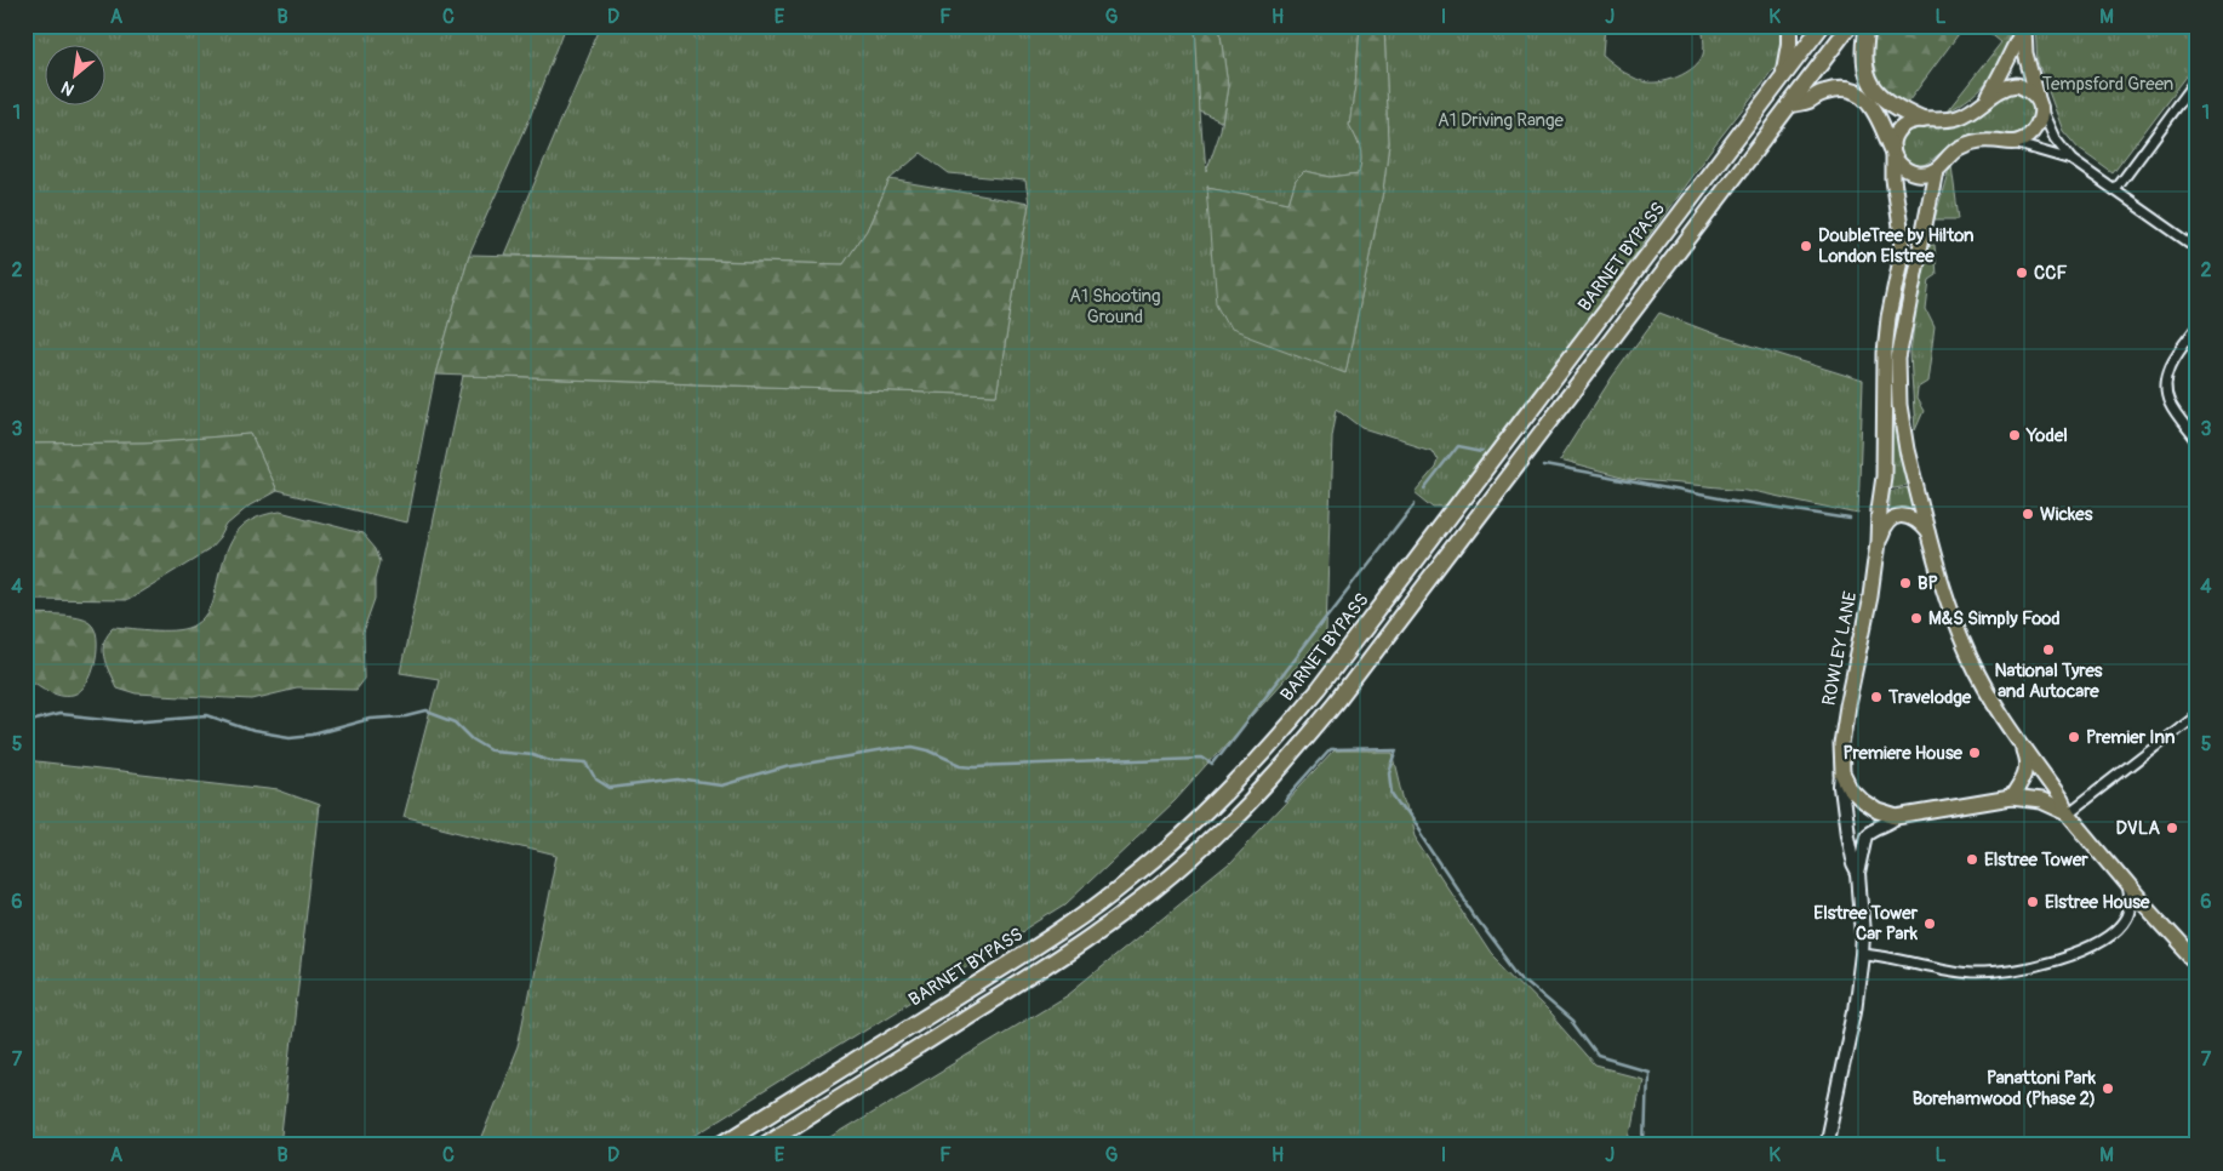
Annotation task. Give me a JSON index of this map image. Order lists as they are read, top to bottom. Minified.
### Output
{"streets":{"highway":["BARNET BYPASS"],"main road":["ROWLEY LANE"]},"parks":["Tempsford Green","A1 Driving Range","A1 Shooting Ground"],"places":["DoubleTree by Hilton London Elstree","CCF","Yodel","Wickes","BP","M&S Simply Food","National Tyres and Autocare","Travelodge","Premier Inn","Premiere House","DVLA","Elstree Tower","Elstree House","Elstree Tower Car Park","Panattoni Park Borehamwood (Phase 2)"],"north":"bottom left","grid":{"columns":["A","B","C","D","E","F","G","H","I","J","K","L","M"],"rows":["1","2","3","4","5","6","7"]}}
